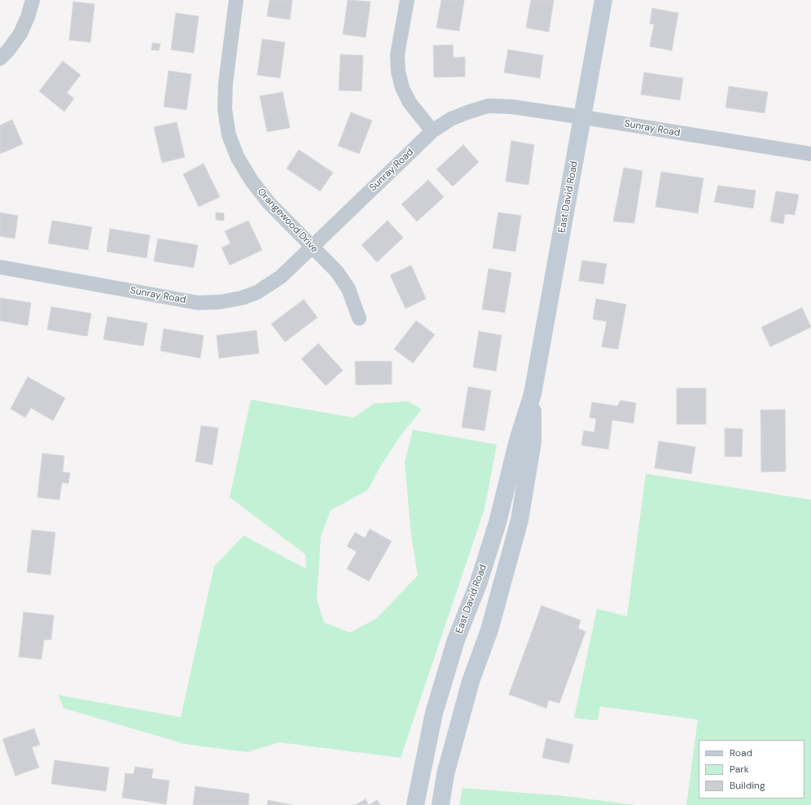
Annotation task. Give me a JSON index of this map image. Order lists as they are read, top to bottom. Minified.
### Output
{"streets":{"street":["Sunray Road","East David Road","Orangewood Drive"]},"crossings":[["Sunray Road","East David Road"],["Sunray Road","Orangewood Drive"]],"legend":["Road","Park","Building"]}
